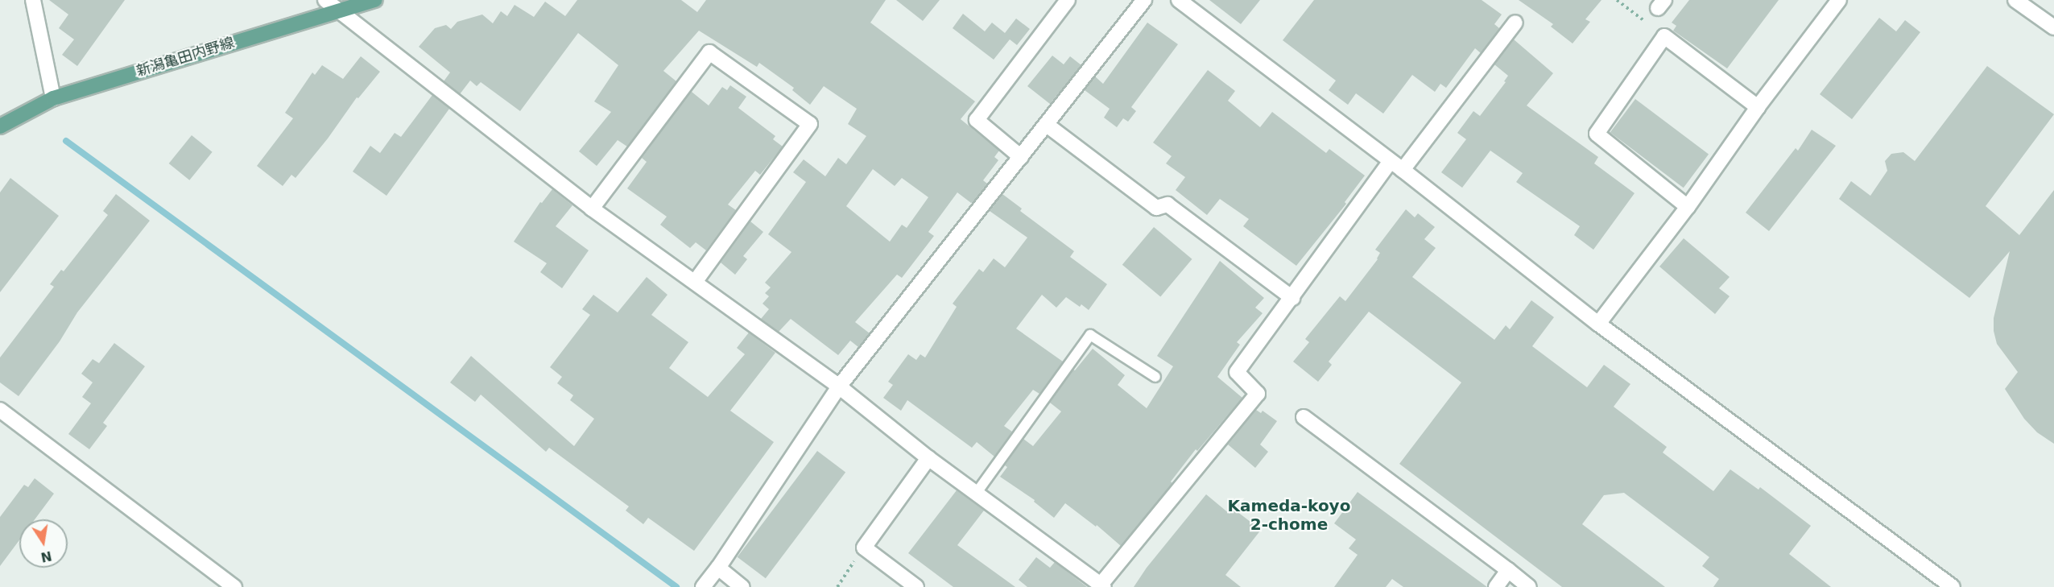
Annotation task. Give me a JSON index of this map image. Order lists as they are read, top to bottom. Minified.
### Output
{"streets":{"main road":["新潟亀田内野線"]},"districts":["Kameda-koyo 2-chome"],"north":"bottom"}
